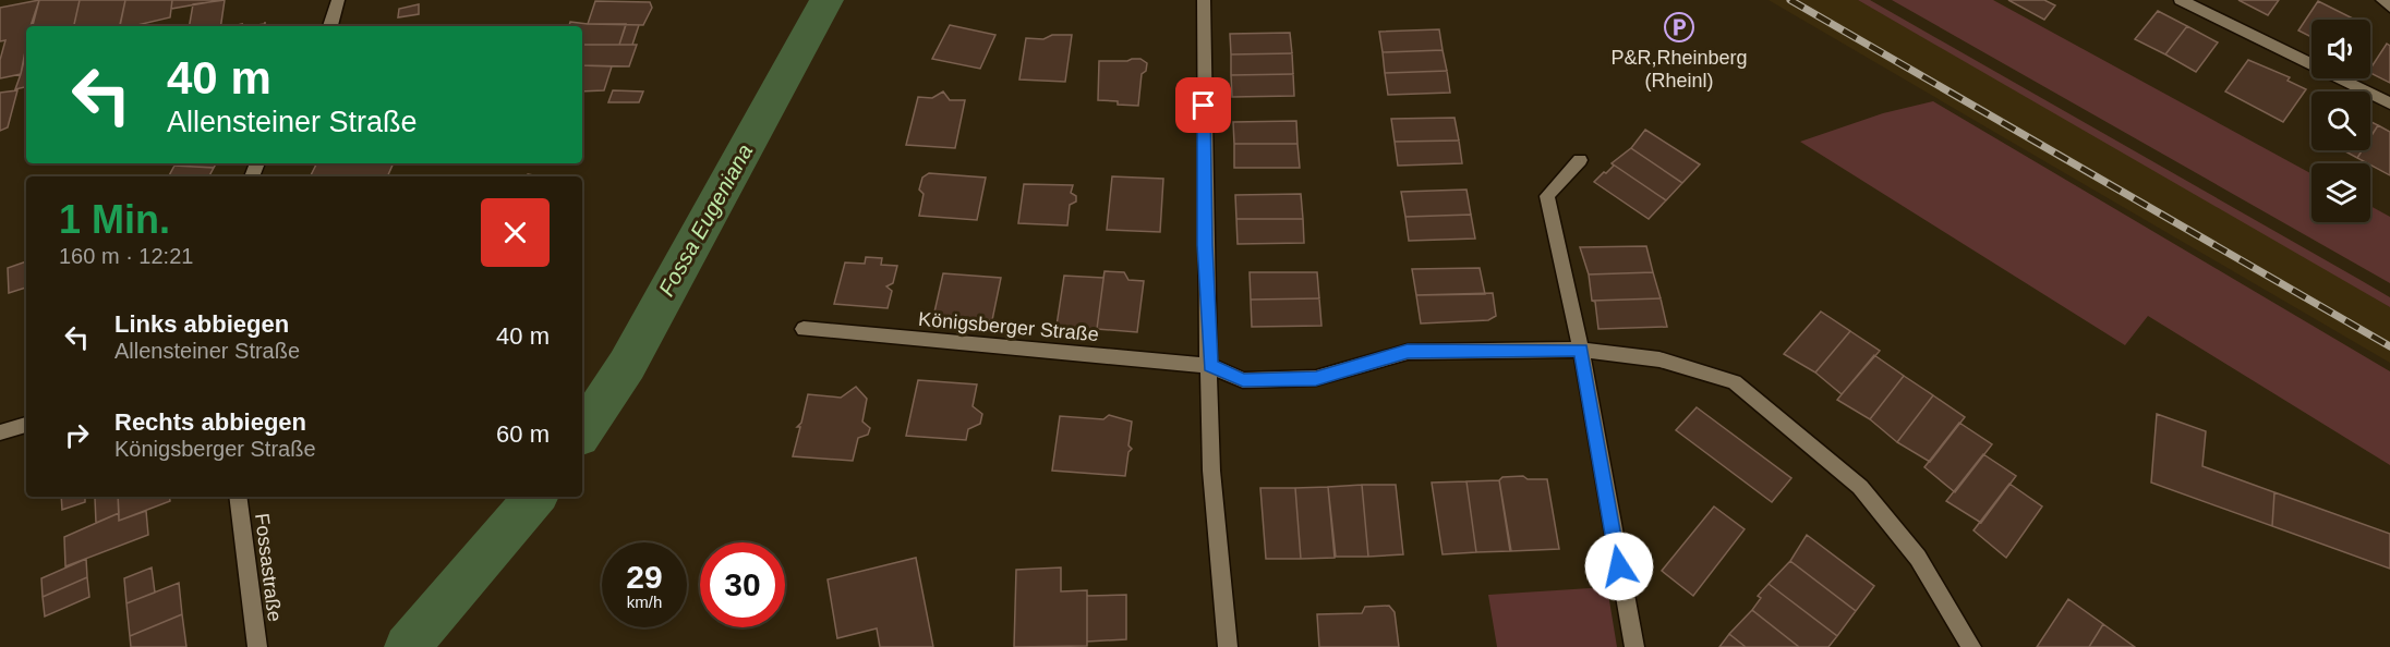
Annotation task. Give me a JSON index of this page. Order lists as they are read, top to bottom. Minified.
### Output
{"streets":{"street":["Königsberger Straße","Fossastraße"]},"water":["Fossa Eugeniana"],"places":{"parking":["P&R,Rheinberg (Rheinl)"]},"page":{"turn":["40 m","Allensteiner Straße"],"heading":["1 Min.","160 m · 12:21"],"list":[{"name":"Links abbiegen","note":"Allensteiner Straße","value":"40 m"},{"name":"Rechts abbiegen","note":"Königsberger Straße","value":"60 m"}],"speed":"29 km/h","limit":"30"}}
